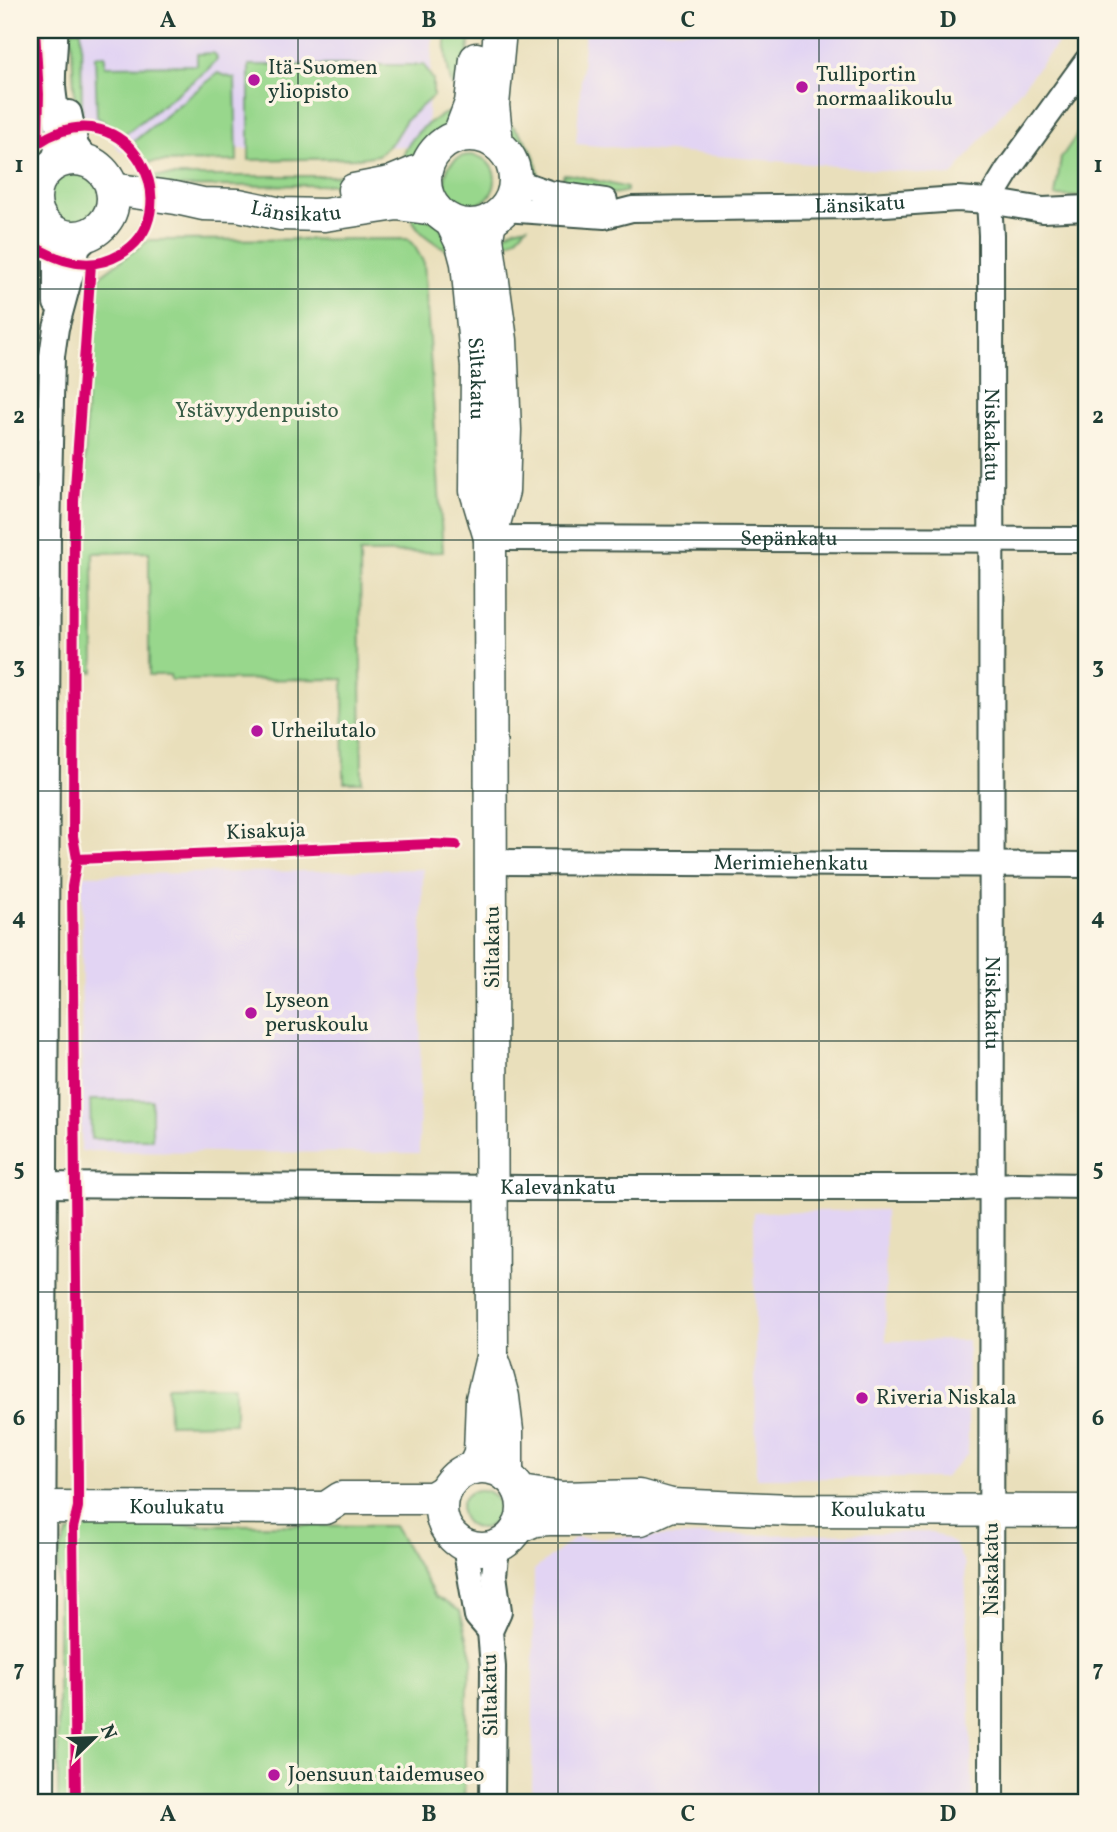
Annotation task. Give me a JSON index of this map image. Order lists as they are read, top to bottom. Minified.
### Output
{"streets":{"main road":["Länsikatu","Siltakatu","Koulukatu"],"street":["Niskakatu","Sepänkatu","Merimiehenkatu","Kalevankatu"],"cycle path":["Kisakuja"]},"crossings":[["Länsikatu","Siltakatu"],["Länsikatu","Niskakatu"],["Siltakatu","Sepänkatu"],["Siltakatu","Merimiehenkatu"],["Siltakatu","Kalevankatu"],["Siltakatu","Koulukatu"],["Niskakatu","Sepänkatu"],["Niskakatu","Merimiehenkatu"],["Niskakatu","Kalevankatu"],["Niskakatu","Koulukatu"]],"parks":["Ystävyydenpuisto"],"places":["Itä-Suomen yliopisto","Tulliportin normaalikoulu","Urheilutalo","Lyseon peruskoulu","Riveria Niskala","Joensuun taidemuseo"],"north":"top right","grid":{"columns":["A","B","C","D"],"rows":["1","2","3","4","5","6","7"]}}
